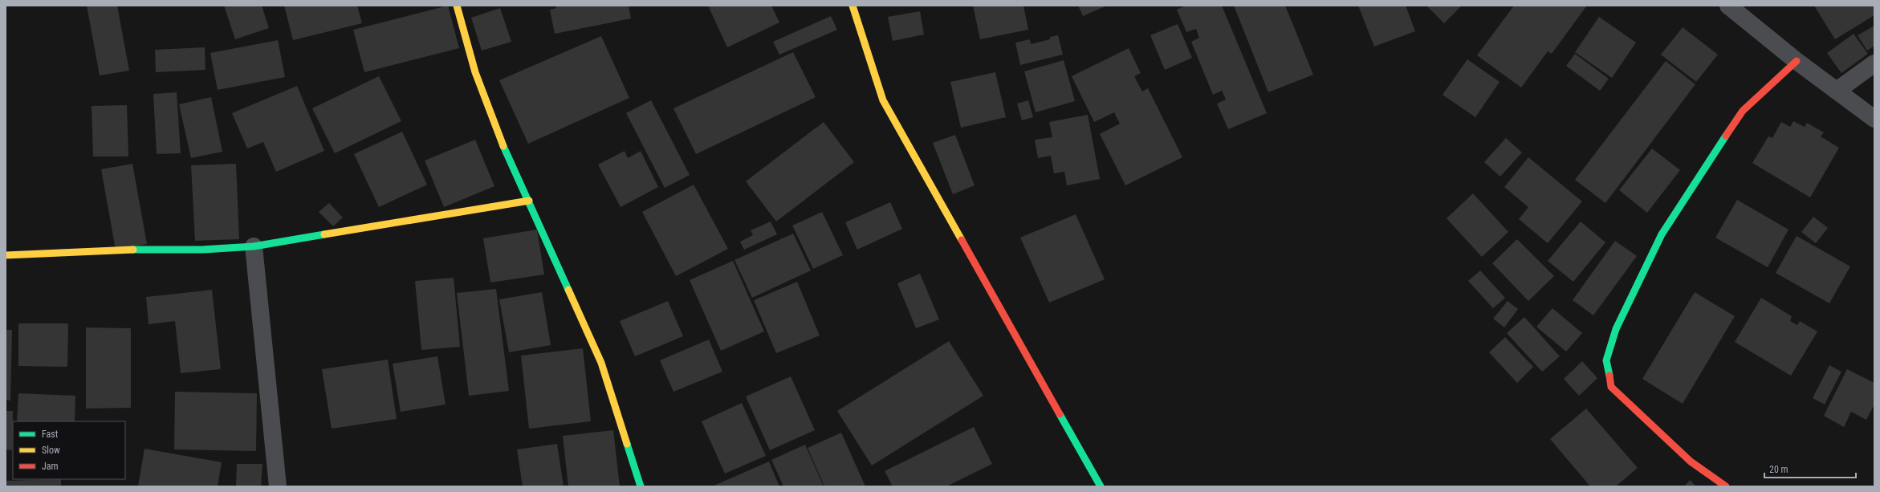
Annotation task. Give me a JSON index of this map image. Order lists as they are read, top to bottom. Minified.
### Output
{"legend":["Fast","Slow","Jam"],"scale_bar":"20 m"}
